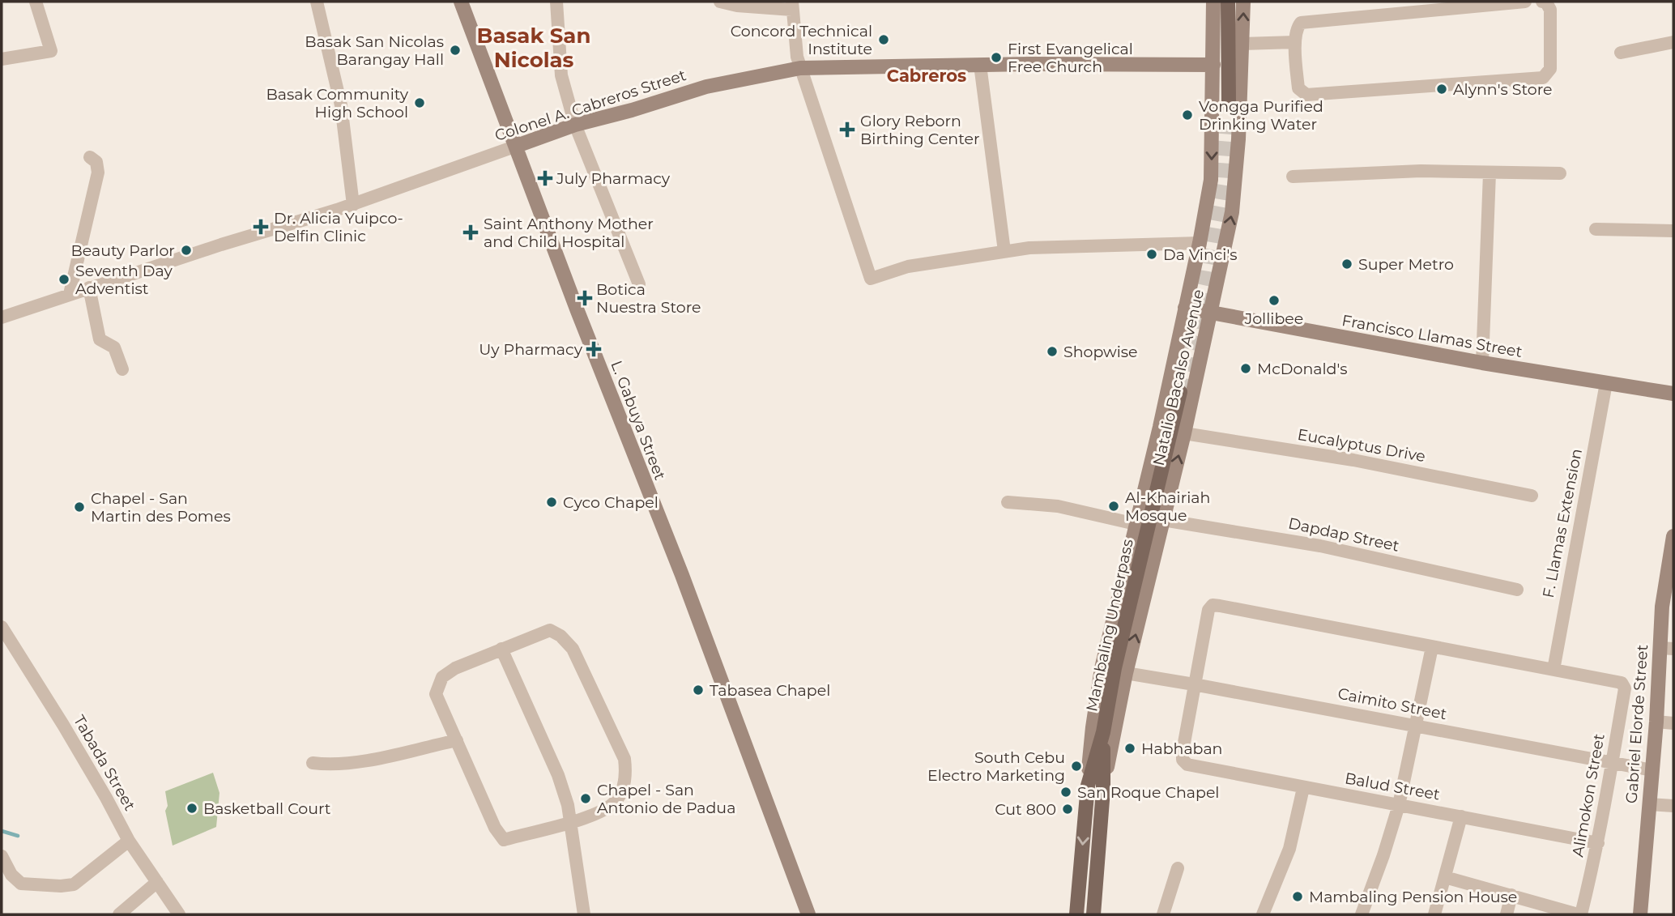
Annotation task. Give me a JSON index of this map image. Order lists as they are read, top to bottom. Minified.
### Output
{"streets":{"main road":["Colonel A. Cabreros Street","Francisco Llamas Street","Natalio Bacalso Avenue","L. Gabuya Street","Mambaling Underpass","Gabriel Elorde Street"],"street":["Eucalyptus Drive","F. Llamas Extension","Dapdap Street","Caimito Street","Tabada Street","Balud Street","Alimokon Street"]},"crossings":[["Colonel A. Cabreros Street","Natalio Bacalso Avenue"],["Colonel A. Cabreros Street","L. Gabuya Street"],["Francisco Llamas Street","Natalio Bacalso Avenue"],["Francisco Llamas Street","F. Llamas Extension"],["Natalio Bacalso Avenue","Eucalyptus Drive"],["Natalio Bacalso Avenue","Dapdap Street"],["Natalio Bacalso Avenue","Mambaling Underpass"],["Natalio Bacalso Avenue","Caimito Street"],["F. Llamas Extension","Alimokon Street"],["Caimito Street","Gabriel Elorde Street"],["Caimito Street","Balud Street"],["Caimito Street","Alimokon Street"],["Balud Street","Alimokon Street"]],"districts":["Basak San Nicolas","Cabreros"],"places":{"other":["Concord Technical Institute","Basak San Nicolas Barangay Hall","First Evangelical Free Church","Alynn's Store","Basak Community High School","Vongga Purified Drinking Water","Beauty Parlor","Da Vinci's","Super Metro","Seventh Day Adventist","Jollibee","Shopwise","McDonald's","Cyco Chapel","Al-Khairiah Mosque","Chapel - San Martin des Pomes","Tabasea Chapel","Habhaban","South Cebu Electro Marketing","San Roque Chapel","Chapel - San Antonio de Padua","Basketball Court","Cut 800","Mambaling Pension House"],"health":["Glory Reborn Birthing Center","July Pharmacy","Dr. Alicia Yuipco- Delfin Clinic","Saint Anthony Mother and Child Hospital","Botica Nuestra Store","Uy Pharmacy"]}}
